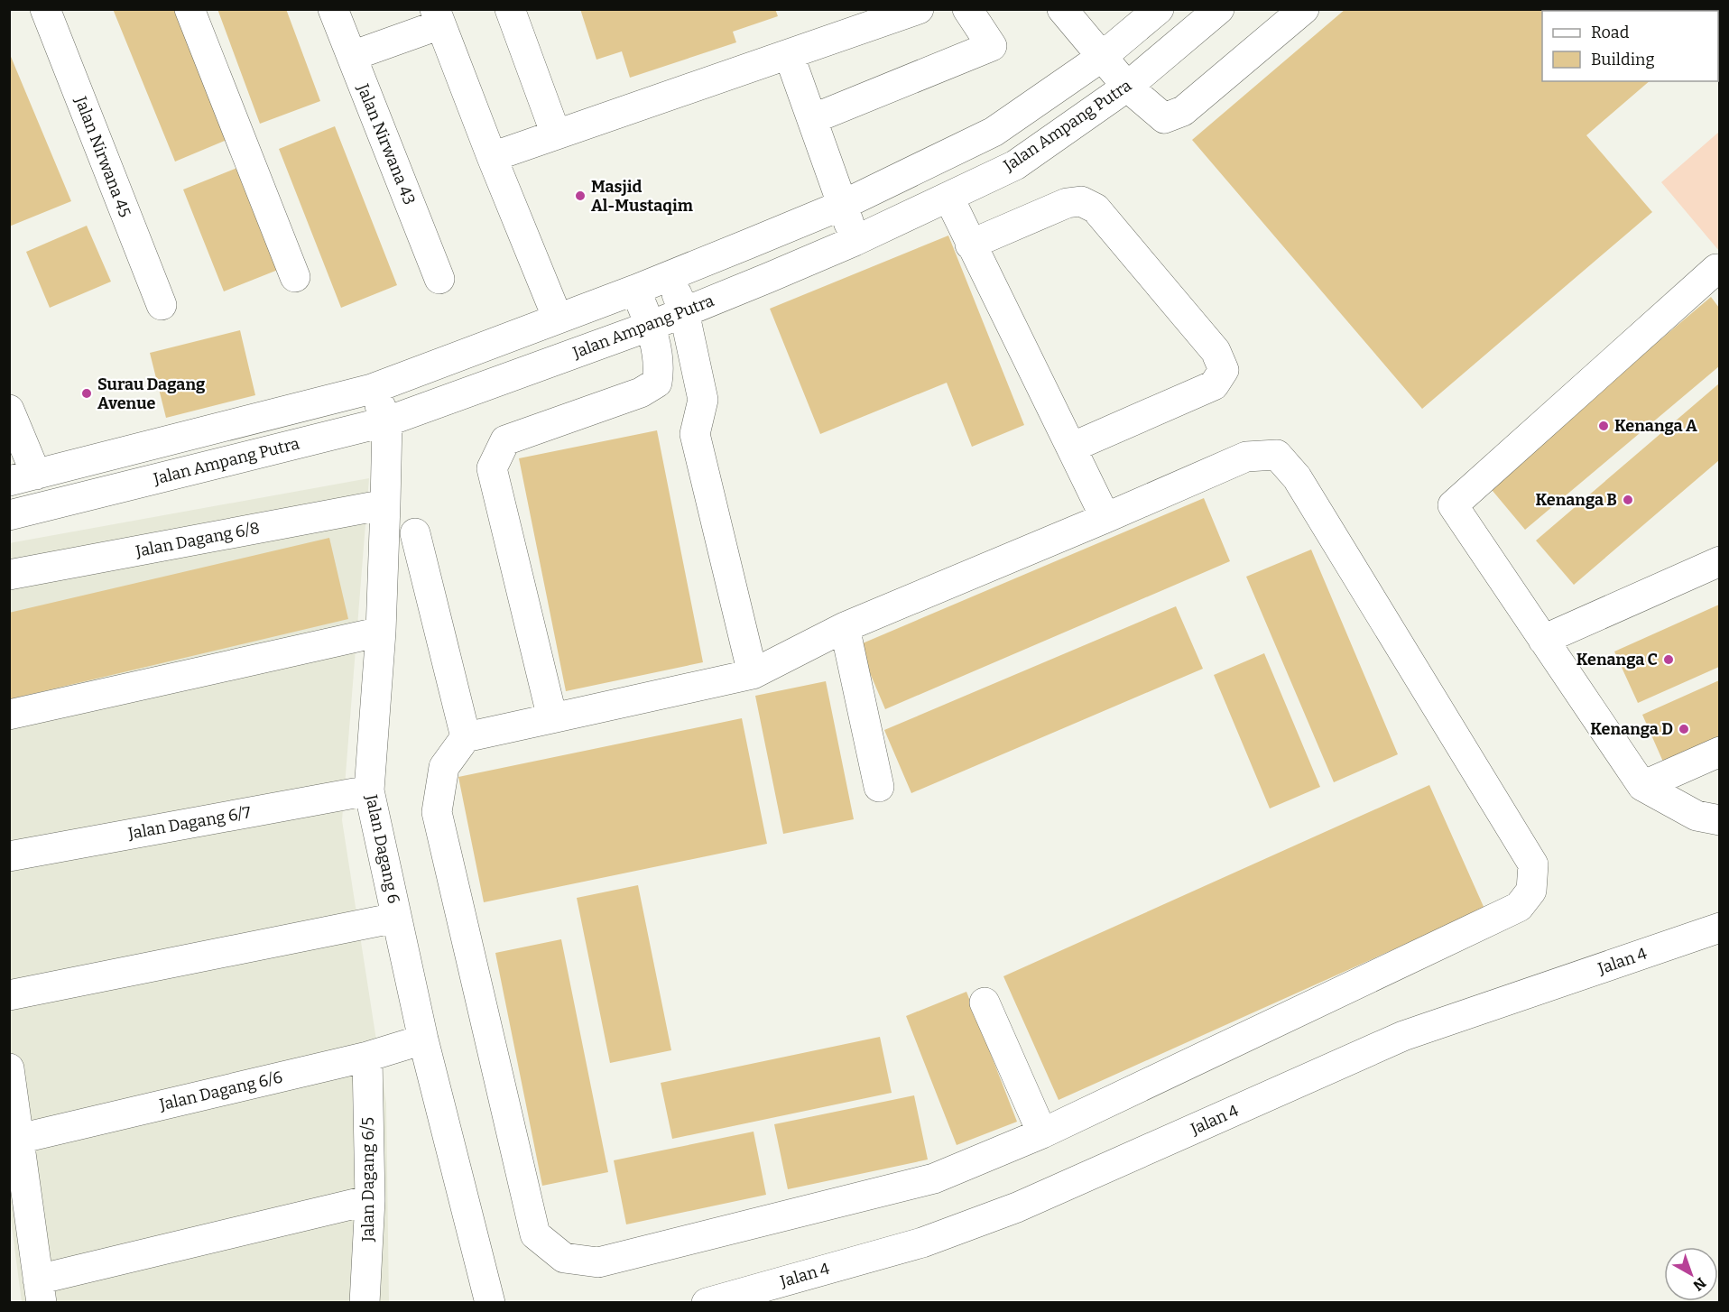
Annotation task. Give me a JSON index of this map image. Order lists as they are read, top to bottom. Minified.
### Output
{"streets":{"street":["Jalan Ampang Putra","Jalan Nirwana 43","Jalan Nirwana 45","Jalan Dagang 6/8","Jalan Dagang 6/7","Jalan Dagang 6","Jalan 4","Jalan Dagang 6/6","Jalan Dagang 6/5"]},"crossings":[["Jalan Ampang Putra","Jalan Dagang 6"],["Jalan Dagang 6/8","Jalan Dagang 6"],["Jalan Dagang 6/7","Jalan Dagang 6"],["Jalan Dagang 6","Jalan Dagang 6/6"],["Jalan Dagang 6/6","Jalan Dagang 6/5"]],"places":["Masjid Al-Mustaqim","Surau Dagang Avenue","Kenanga A","Kenanga B","Kenanga C","Kenanga D"],"legend":["Road","Building"],"north":"bottom right"}
